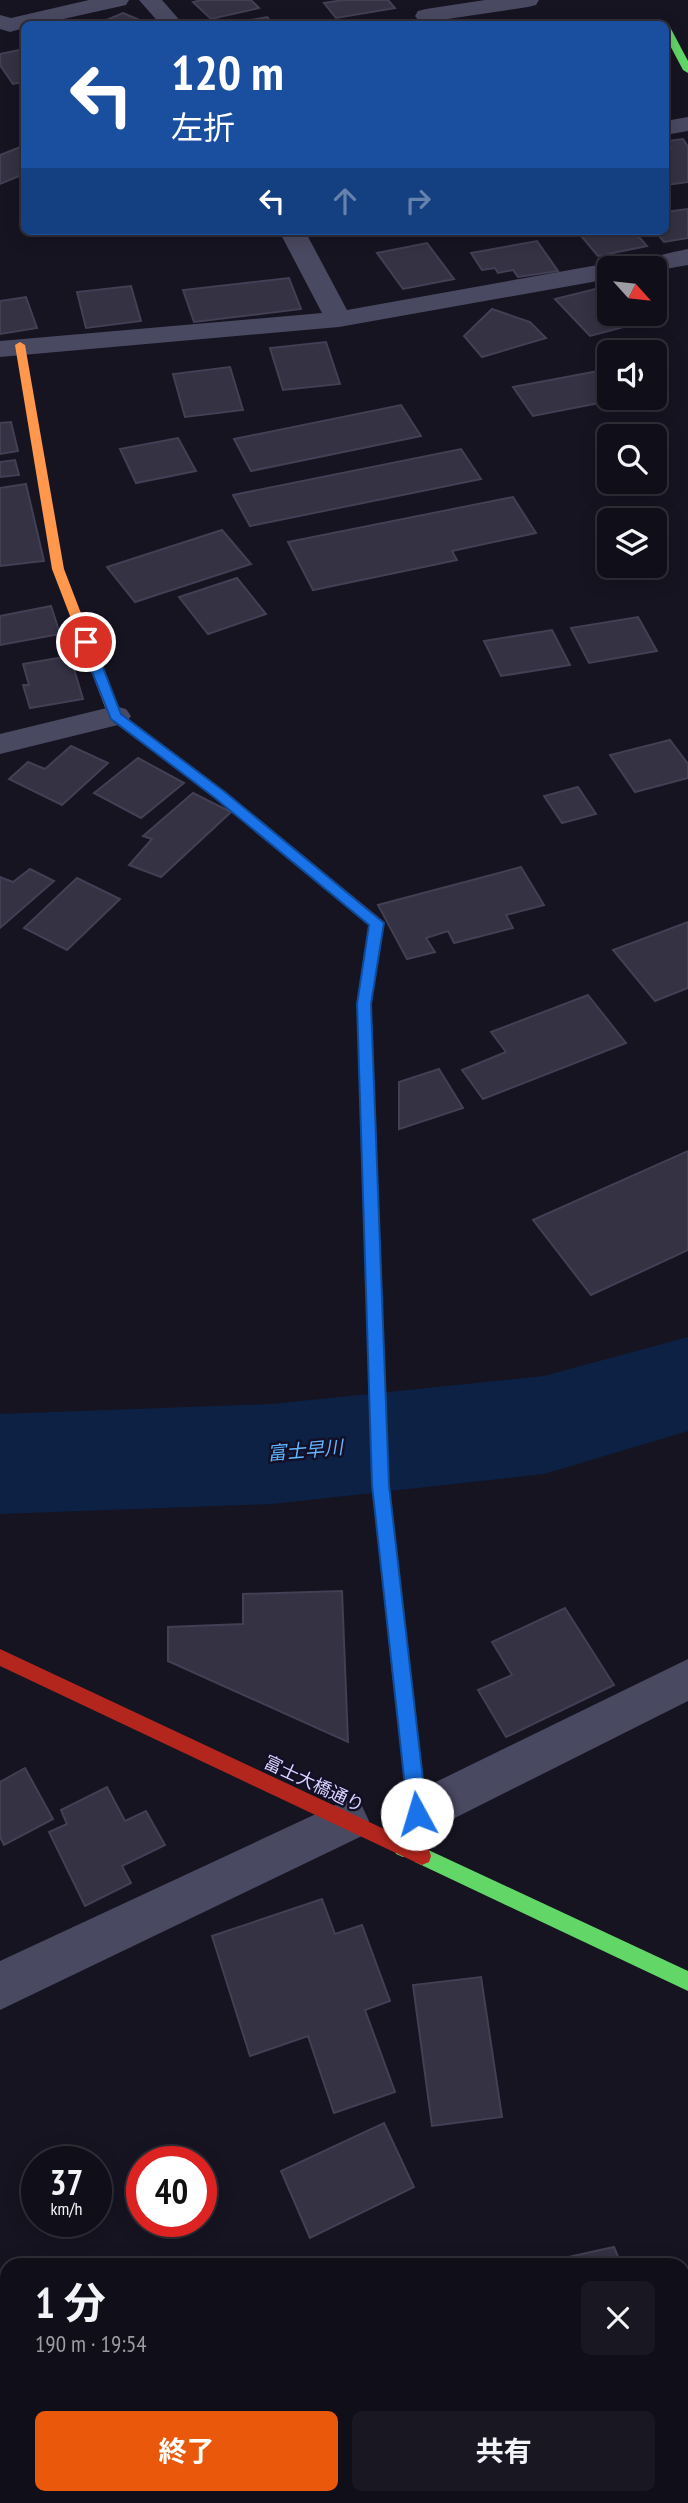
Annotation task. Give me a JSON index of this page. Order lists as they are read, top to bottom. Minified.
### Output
{"streets":{"street":["富士大橋通り"]},"water":["富士早川"],"north":"bottom right","page":{"turn":["120 m","左折"],"speed":"37 km/h","limit":"40","heading":["1 分","190 m · 19:54"],"buttons":["終了","共有"]}}
